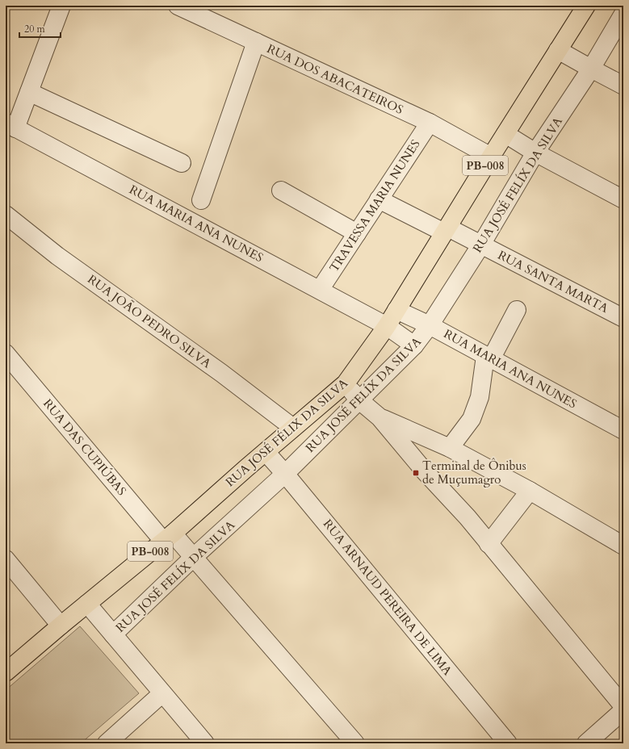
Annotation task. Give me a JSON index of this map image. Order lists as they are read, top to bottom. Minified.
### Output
{"streets":{"main road":["PB-008","RUA JOSÉ FÉLIX DA SILVA"],"street":["RUA DOS ABACATEIROS","RUA JOSÉ FELÍX DA SILVA","TRAVESSA MARIA NUNES","RUA MARIA ANA NUNES","RUA SANTA MARTA","RUA JOÃO PEDRO SILVA","RUA DAS CUPIÚBAS","RUA ARNAUD PEREIRA DE LIMA"]},"crossings":[["RUA DOS ABACATEIROS","TRAVESSA MARIA NUNES"],["RUA DOS ABACATEIROS","RUA JOSÉ FÉLIX DA SILVA"],["RUA JOSÉ FELÍX DA SILVA","RUA MARIA ANA NUNES"],["RUA JOSÉ FELÍX DA SILVA","RUA SANTA MARTA"],["RUA JOSÉ FELÍX DA SILVA","RUA DAS CUPIÚBAS"],["RUA JOSÉ FELÍX DA SILVA","RUA ARNAUD PEREIRA DE LIMA"],["TRAVESSA MARIA NUNES","RUA MARIA ANA NUNES"],["TRAVESSA MARIA NUNES","RUA SANTA MARTA"],["RUA MARIA ANA NUNES","RUA JOSÉ FÉLIX DA SILVA"],["RUA SANTA MARTA","RUA JOSÉ FÉLIX DA SILVA"],["RUA JOÃO PEDRO SILVA","RUA JOSÉ FÉLIX DA SILVA"],["RUA JOSÉ FÉLIX DA SILVA","RUA DAS CUPIÚBAS"],["RUA JOSÉ FÉLIX DA SILVA","RUA ARNAUD PEREIRA DE LIMA"]],"places":{"transit":["Terminal de Ônibus de Muçumagro"]},"scale_bar":"20 m"}
